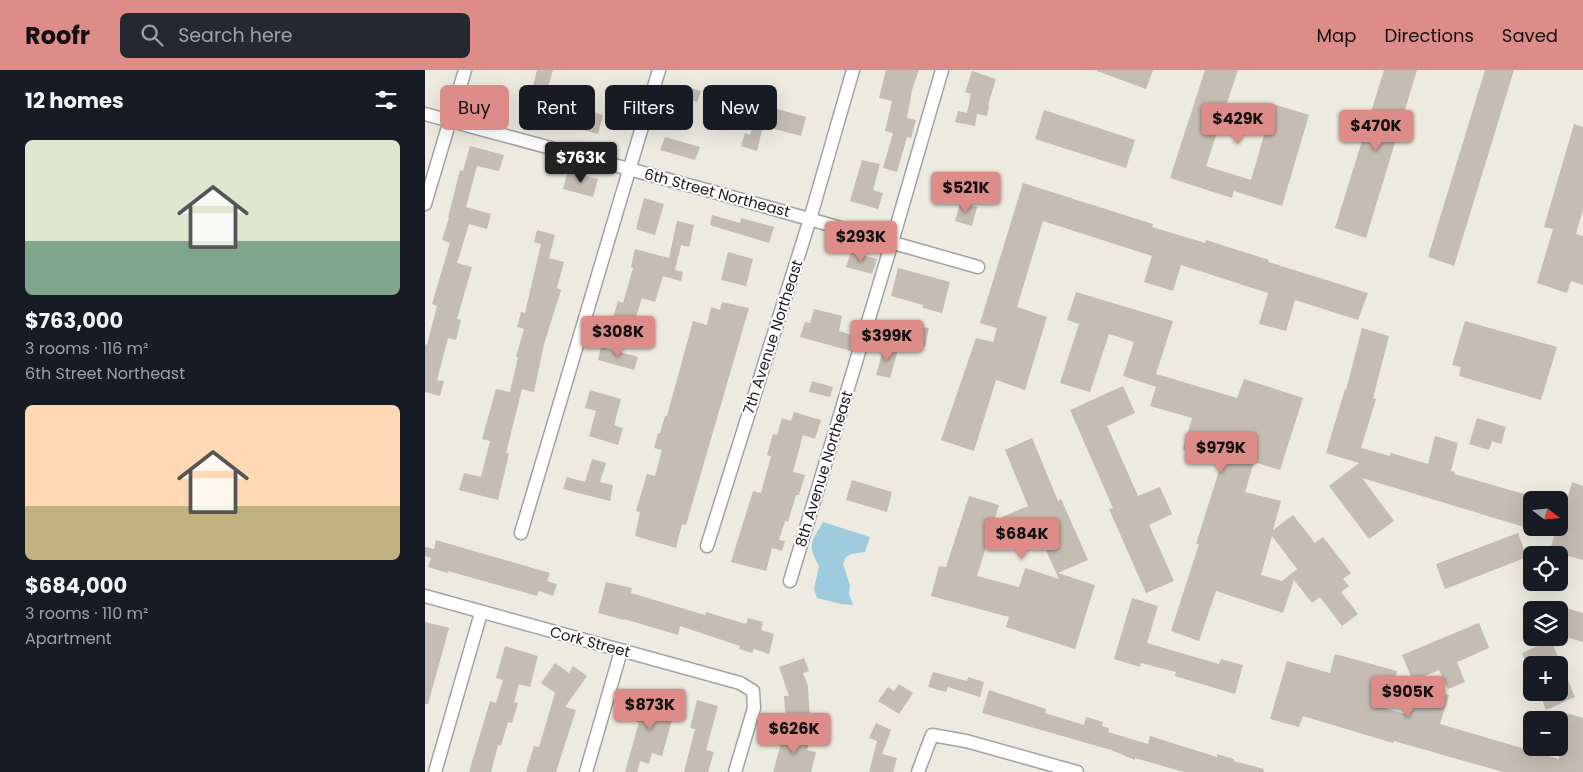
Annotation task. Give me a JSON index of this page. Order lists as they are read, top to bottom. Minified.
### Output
{"streets":{"street":["6th Street Northeast","7th Avenue Northeast","8th Avenue Northeast","Cork Street"]},"crossings":[["6th Street Northeast","7th Avenue Northeast"],["6th Street Northeast","8th Avenue Northeast"]],"north":"right","page":{"header":"Roofr","search":"Search here","nav":["Map","Directions","Saved"],"heading":"12 homes","chip":["Buy","Rent","Filters","New"],"price":["$429K","$470K","$763K","$521K","$293K","$308K","$399K","$979K","$684K","$905K","$873K","$626K"],"list":[{"name":"$763,000","note":"3 rooms · 116 m² · 6th Street Northeast"},{"name":"$684,000","note":"3 rooms · 110 m² · Apartment"}],"map_buttons":["+","−"]}}
